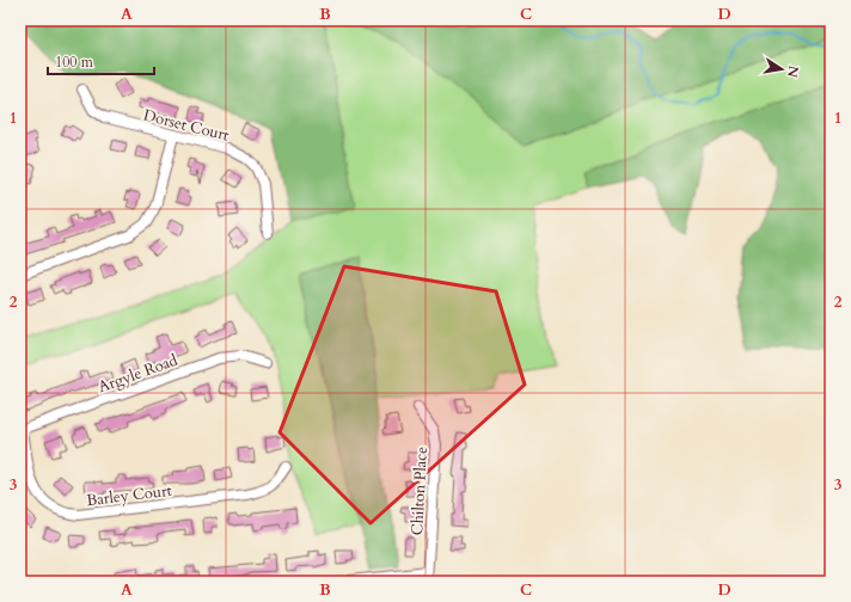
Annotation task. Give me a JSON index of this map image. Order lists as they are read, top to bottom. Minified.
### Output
{"streets":{"street":["Dorset Court","Argyle Road","Chilton Place","Barley Court"]},"crossings":[["Argyle Road","Barley Court"]],"scale_bar":"100 m","north":"right","grid":{"columns":["A","B","C","D"],"rows":["1","2","3"]}}
